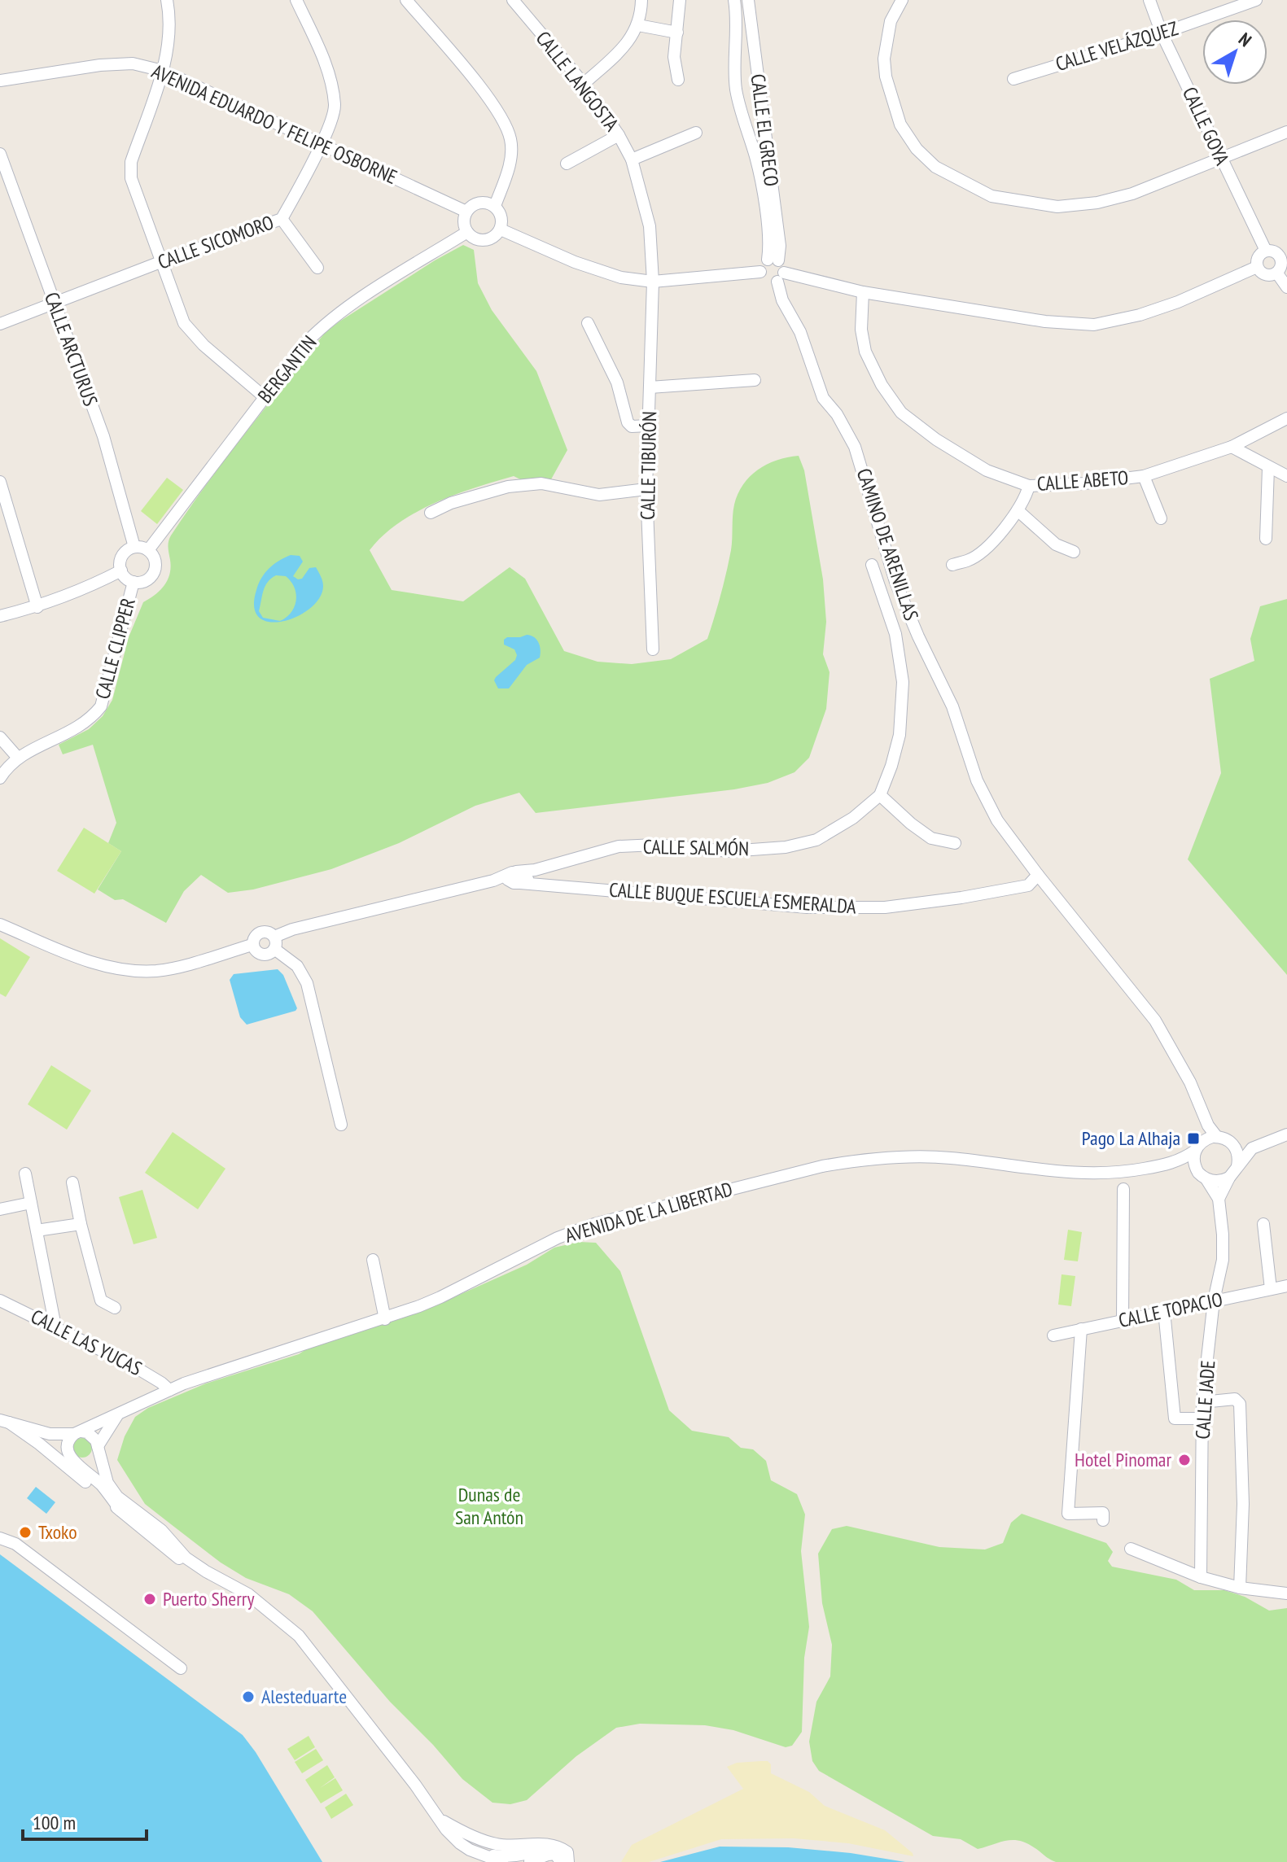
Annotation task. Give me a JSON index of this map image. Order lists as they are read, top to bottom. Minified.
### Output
{"streets":{"street":["CALLE VELÁZQUEZ","CALLE LANGOSTA","AVENIDA EDUARDO Y FELIPE OSBORNE","CALLE GOYA","CALLE EL GRECO","CALLE SICOMORO","CALLE ARCTURUS","BERGANTIN","CALLE TIBURÓN","CALLE ABETO","CAMINO DE ARENILLAS","CALLE CLIPPER","CALLE SALMÓN","CALLE BUQUE ESCUELA ESMERALDA","AVENIDA DE LA LIBERTAD","CALLE TOPACIO","CALLE LAS YUCAS","CALLE JADE"]},"crossings":[["CALLE VELÁZQUEZ","CALLE GOYA"],["CALLE LANGOSTA","CALLE TIBURÓN"],["AVENIDA EDUARDO Y FELIPE OSBORNE","CALLE SICOMORO"],["AVENIDA EDUARDO Y FELIPE OSBORNE","BERGANTIN"],["CALLE EL GRECO","CAMINO DE ARENILLAS"],["CALLE SICOMORO","CALLE ARCTURUS"],["CALLE ARCTURUS","BERGANTIN"],["CALLE ARCTURUS","CALLE CLIPPER"],["BERGANTIN","CALLE CLIPPER"],["CAMINO DE ARENILLAS","CALLE BUQUE ESCUELA ESMERALDA"],["CAMINO DE ARENILLAS","AVENIDA DE LA LIBERTAD"],["CALLE SALMÓN","CALLE BUQUE ESCUELA ESMERALDA"],["AVENIDA DE LA LIBERTAD","CALLE LAS YUCAS"],["CALLE TOPACIO","CALLE JADE"]],"parks":["Dunas de San Antón"],"places":{"transit":["Pago La Alhaja"],"other":["Hotel Pinomar","Txoko","Puerto Sherry","Alesteduarte"]},"scale_bar":"100 m","north":"top right"}
